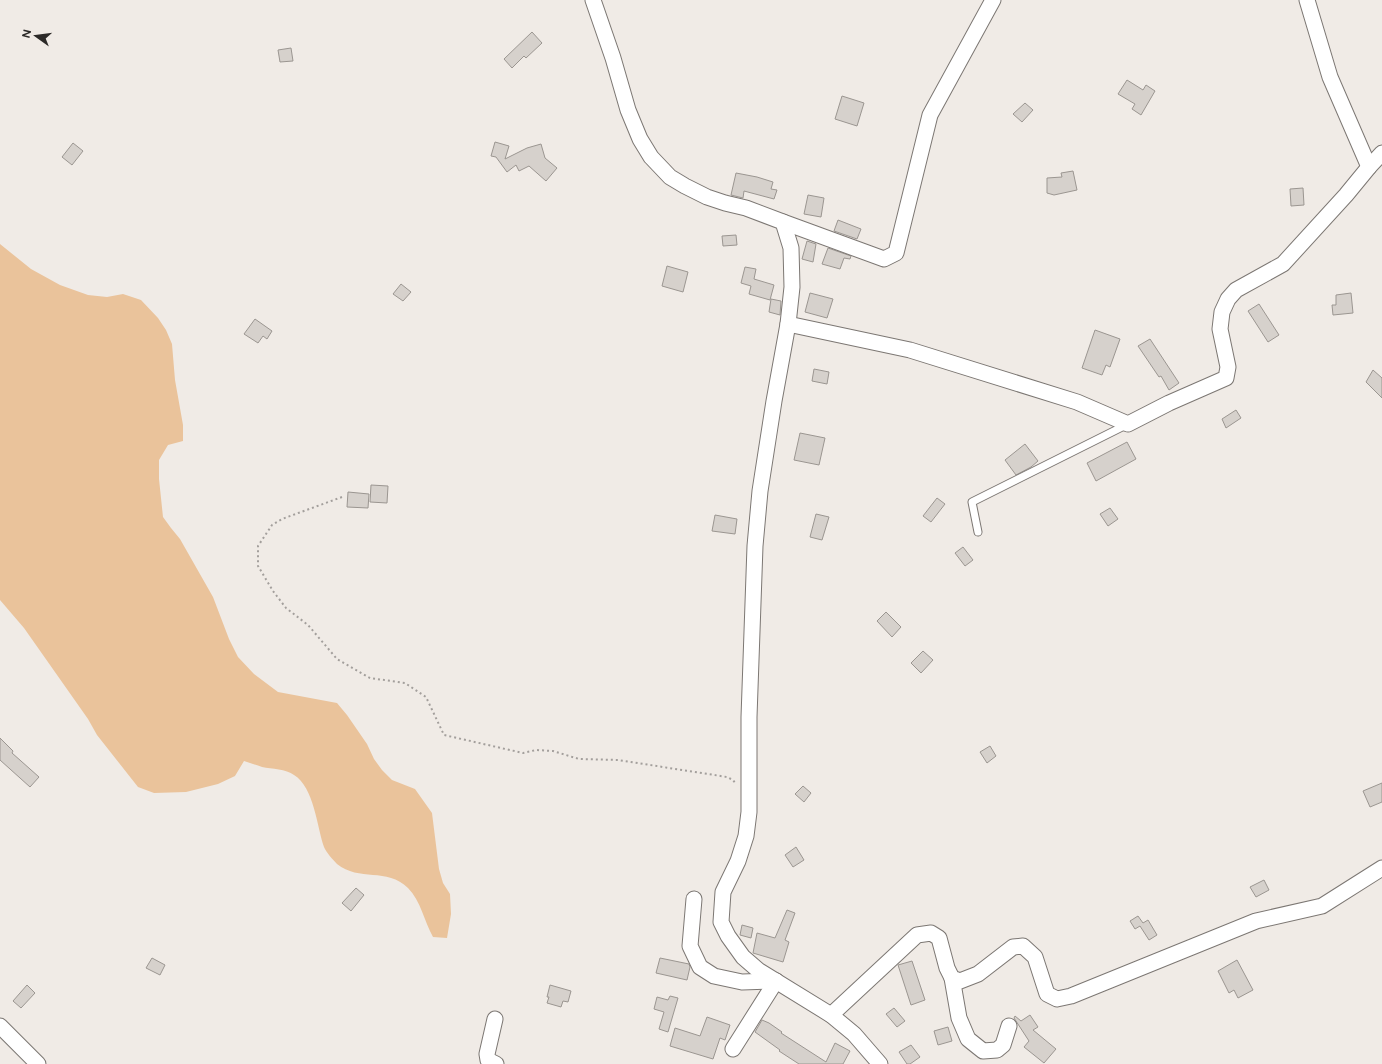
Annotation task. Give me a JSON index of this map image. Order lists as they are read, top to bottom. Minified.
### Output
{"north":"left"}
